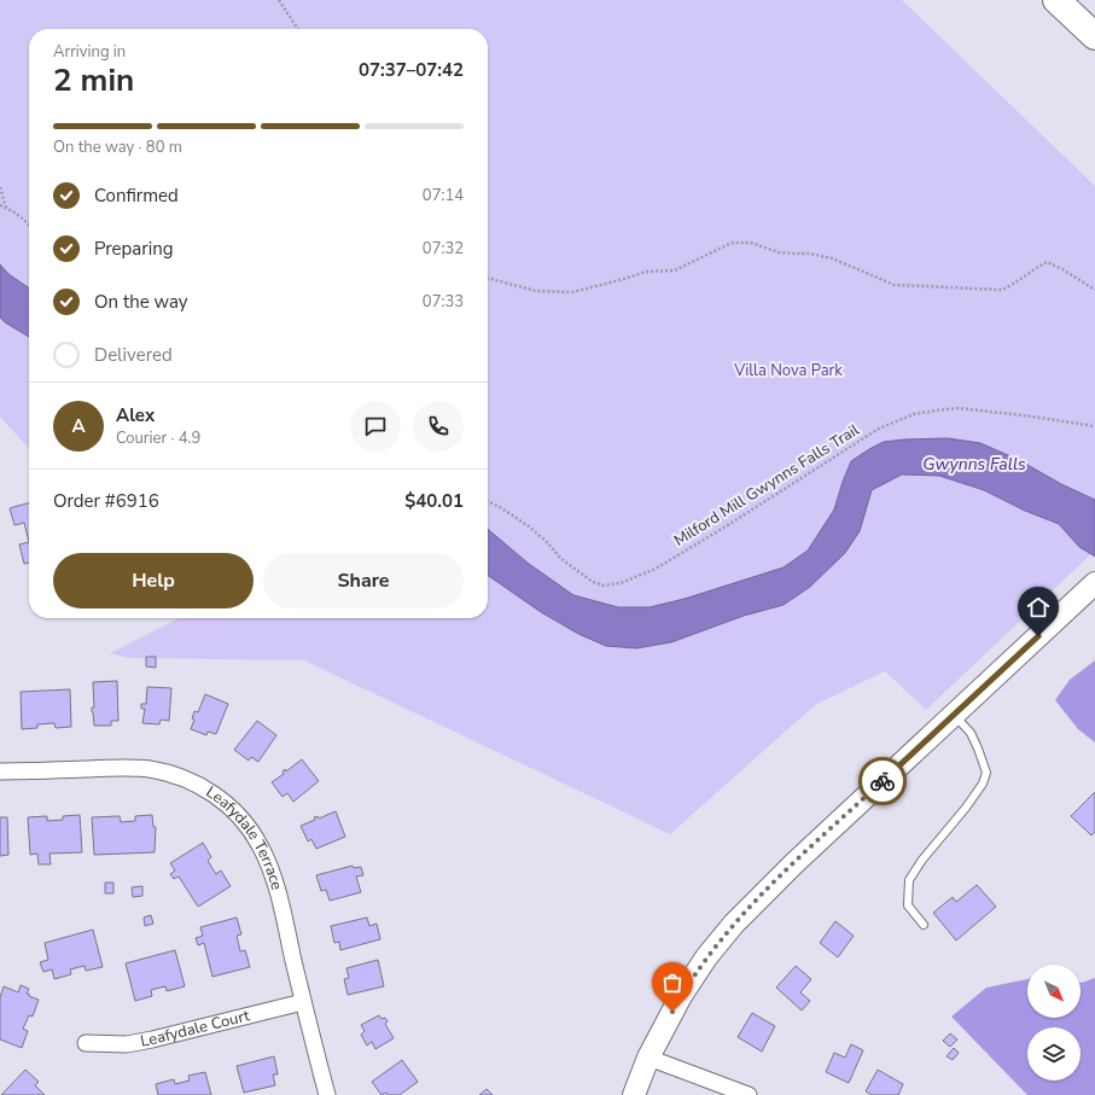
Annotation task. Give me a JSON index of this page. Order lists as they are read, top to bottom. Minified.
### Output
{"streets":{"street":["Leafydale Terrace","Leafydale Court"],"path":["Milford Mill Gwynns Falls Trail"]},"crossings":[["Leafydale Terrace","Leafydale Court"]],"water":["Gwynns Falls"],"parks":["Villa Nova Park"],"north":"bottom right","page":{"heading":["2 min","Arriving in","07:37–07:42"],"panel":["Alex","Courier · 4.9","Order #6916","$40.01"],"bar":"On the way · 80 m","list":[["Confirmed","07:14"],["Preparing","07:32"],["On the way","07:33"],"Delivered"],"round":"A","buttons":["Help","Share"]}}
